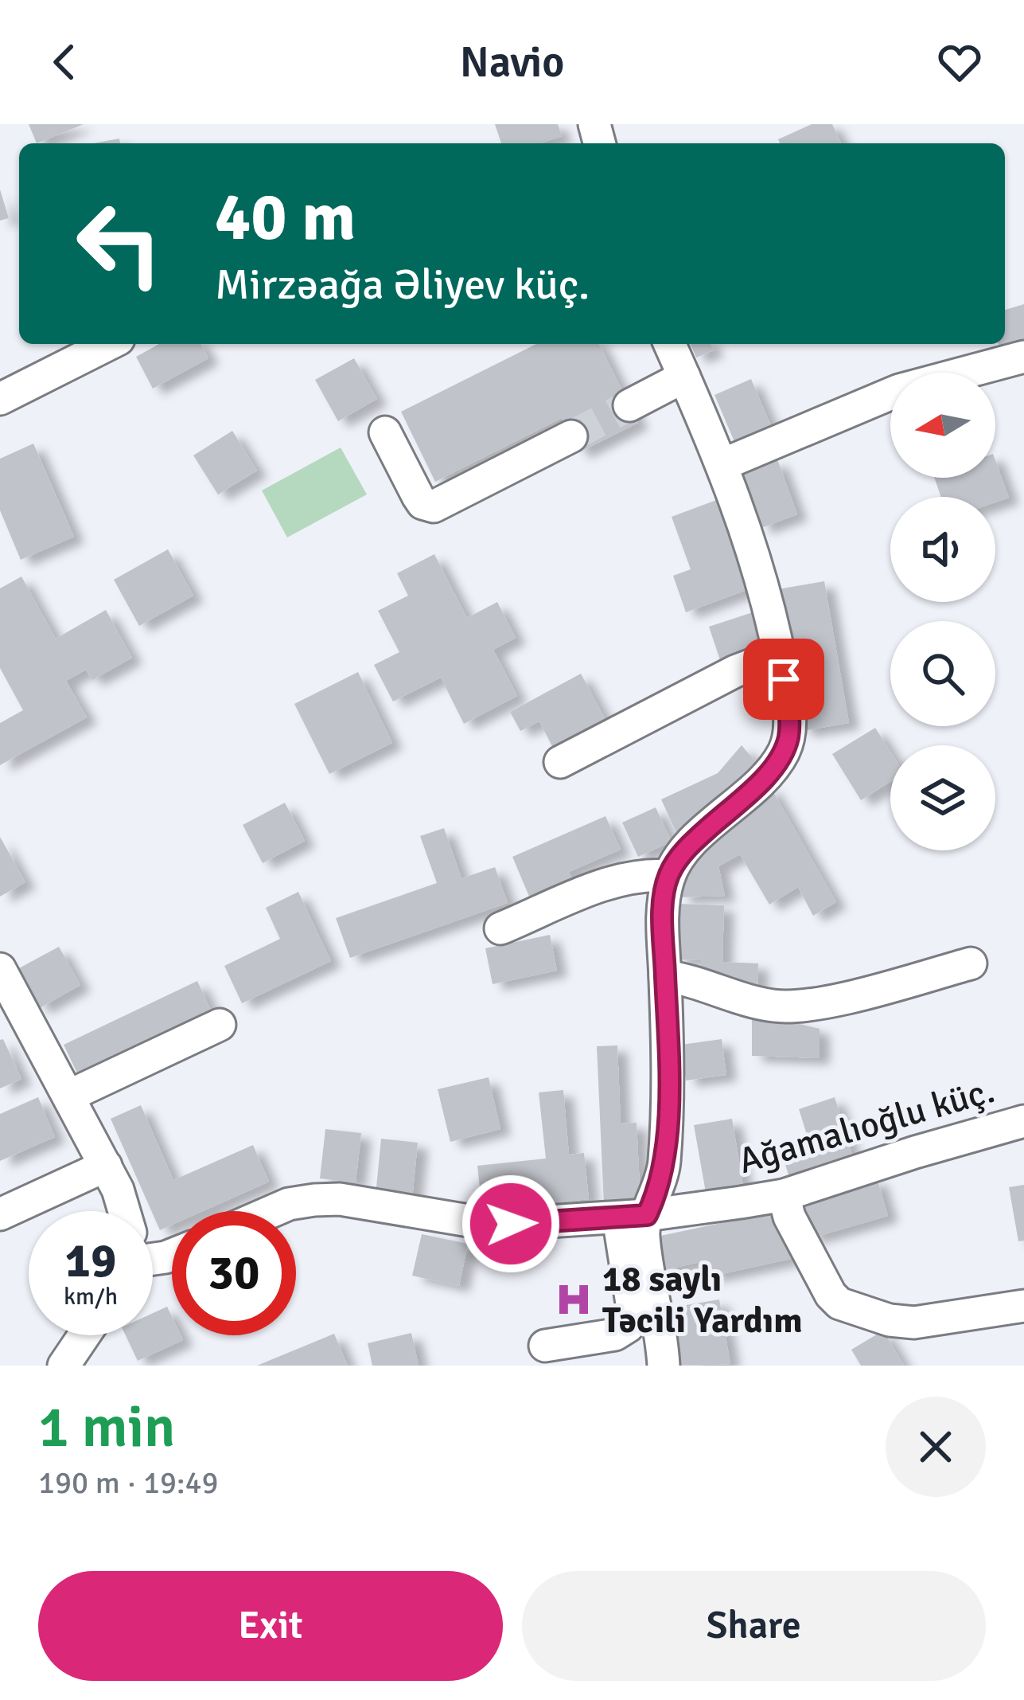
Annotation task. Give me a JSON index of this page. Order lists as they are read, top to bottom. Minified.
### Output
{"streets":{"street":["Ağamalıoğlu küç."]},"places":{"hospital":["18 saylı Təcili Yardım"]},"north":"left","page":{"header":"Navio","turn":["40 m","Mirzəağa Əliyev küç."],"speed":"19 km/h","limit":"30","heading":["1 min","190 m · 19:49"],"buttons":["Exit","Share"]}}
